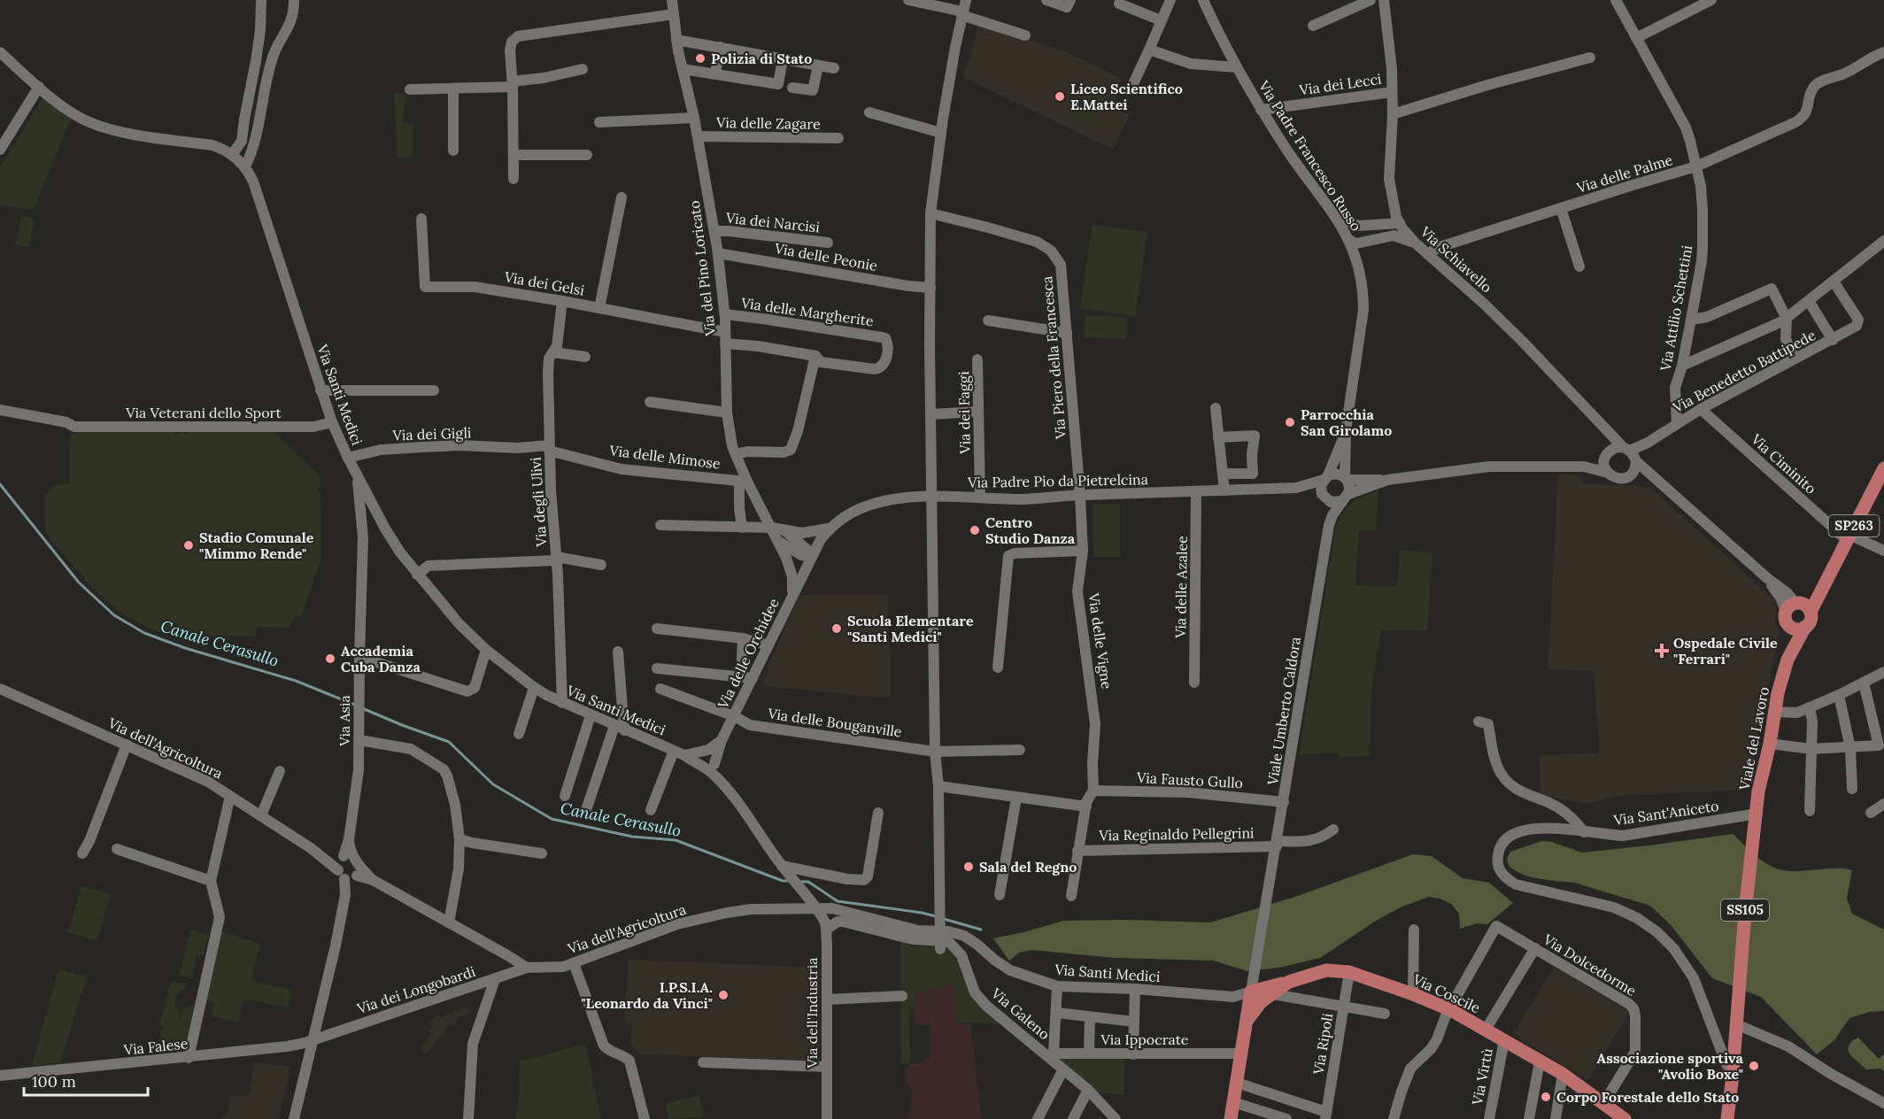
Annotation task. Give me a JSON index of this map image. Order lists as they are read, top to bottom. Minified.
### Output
{"streets":{"main road":["SP263","Viale del Lavoro","SS105","Via Coscile"],"street":["Via dei Lecci","Via delle Zagare","Via Padre Francesco Russo","Via delle Palme","Via dei Narcisi","Via delle Peonie","Via Schiavello","Via del Pino Loricato","Via dei Gelsi","Via Attilio Schettini","Via delle Margherite","Via Piero della Francesca","Via Benedetto Battipede","Via Santi Medici","Via Veterani dello Sport","Via dei Faggi","Via dei Gigli","Via delle Mimose","Via Ciminito","Via Padre Pio da Pietrelcina","Via degli Ulivi","Via delle Azalee","Via delle Vigne","Via delle Orchidee","Viale Umberto Caldora","Via Asia","Via delle Bouganville","Via dell'Agricoltura","Via Fausto Gullo","Via Sant'Aniceto","Via Reginaldo Pellegrini","Via Dolcedorme","Via dei Longobardi","Via dell'Industria","Via Galeno","Via Ippocrate","Via Ripoli","Via Falese","Via Virtù"]},"crossings":[["Via dei Lecci","Via Padre Francesco Russo"],["Via dei Lecci","Via Schiavello"],["Via delle Zagare","Via del Pino Loricato"],["Via Padre Francesco Russo","Via Padre Pio da Pietrelcina"],["Via Padre Francesco Russo","Viale Umberto Caldora"],["Via delle Palme","Via Schiavello"],["Via delle Palme","Via Attilio Schettini"],["Via dei Narcisi","Via del Pino Loricato"],["Via delle Peonie","Via del Pino Loricato"],["Via Schiavello","Via Benedetto Battipede"],["Via del Pino Loricato","Via dei Gelsi"],["Via del Pino Loricato","Via delle Margherite"],["Via del Pino Loricato","Via delle Mimose"],["Via del Pino Loricato","Via delle Orchidee"],["Via dei Gelsi","Via delle Margherite"],["Via dei Gelsi","Via degli Ulivi"],["Via Attilio Schettini","Via Benedetto Battipede"],["Via Piero della Francesca","Via Padre Pio da Pietrelcina"],["Via Piero della Francesca","Via delle Vigne"],["Via Benedetto Battipede","Via Ciminito"],["Via Santi Medici","Via Veterani dello Sport"],["Via Santi Medici","Via dei Gigli"],["Via Santi Medici","Via degli Ulivi"],["Via Santi Medici","Via delle Orchidee"],["Via Santi Medici","Viale Umberto Caldora"],["Via Santi Medici","Via Asia"],["Via Santi Medici","Via dell'Agricoltura"],["Via Santi Medici","Via dell'Industria"],["Via dei Faggi","Via Padre Pio da Pietrelcina"],["Via dei Gigli","Via delle Mimose"],["Via dei Gigli","Via degli Ulivi"],["Via delle Mimose","Via degli Ulivi"],["Via Ciminito","SP263"],["Via Padre Pio da Pietrelcina","Via delle Azalee"],["Via Padre Pio da Pietrelcina","Via delle Vigne"],["Via Padre Pio da Pietrelcina","Via delle Orchidee"],["Via Padre Pio da Pietrelcina","Viale Umberto Caldora"],["SP263","Viale del Lavoro"],["Via delle Vigne","Via Fausto Gullo"],["Via delle Orchidee","Via delle Bouganville"],["Viale Umberto Caldora","Via Fausto Gullo"],["Viale Umberto Caldora","Via Reginaldo Pellegrini"],["Via Asia","Via dell'Agricoltura"],["Viale del Lavoro","Via Sant'Aniceto"],["Viale del Lavoro","SS105"],["Via dell'Agricoltura","Via dei Longobardi"],["Via dell'Agricoltura","Via dell'Industria"],["Via Sant'Aniceto","SS105"],["Via Dolcedorme","Via Coscile"],["Via dei Longobardi","Via Falese"],["Via Coscile","Via Ripoli"],["Via Coscile","Via Virtù"],["Via dell'Industria","Via Galeno"],["Via Galeno","Via Ippocrate"]],"water":["Canale Cerasullo"],"places":{"other":["Polizia di Stato","Liceo Scientifico E.Mattei","Parrocchia San Girolamo","Centro Studio Danza","Stadio Comunale \"Mimmo Rende\"","Scuola Elementare \"Santi Medici\"","Accademia Cuba Danza","Sala del Regno","I.P.S.I.A. \"Leonardo da Vinci\"","Associazione sportiva \"Avolio Boxe\"","Corpo Forestale dello Stato"],"health":["Ospedale Civile \"Ferrari\""]},"scale_bar":"100 m"}
